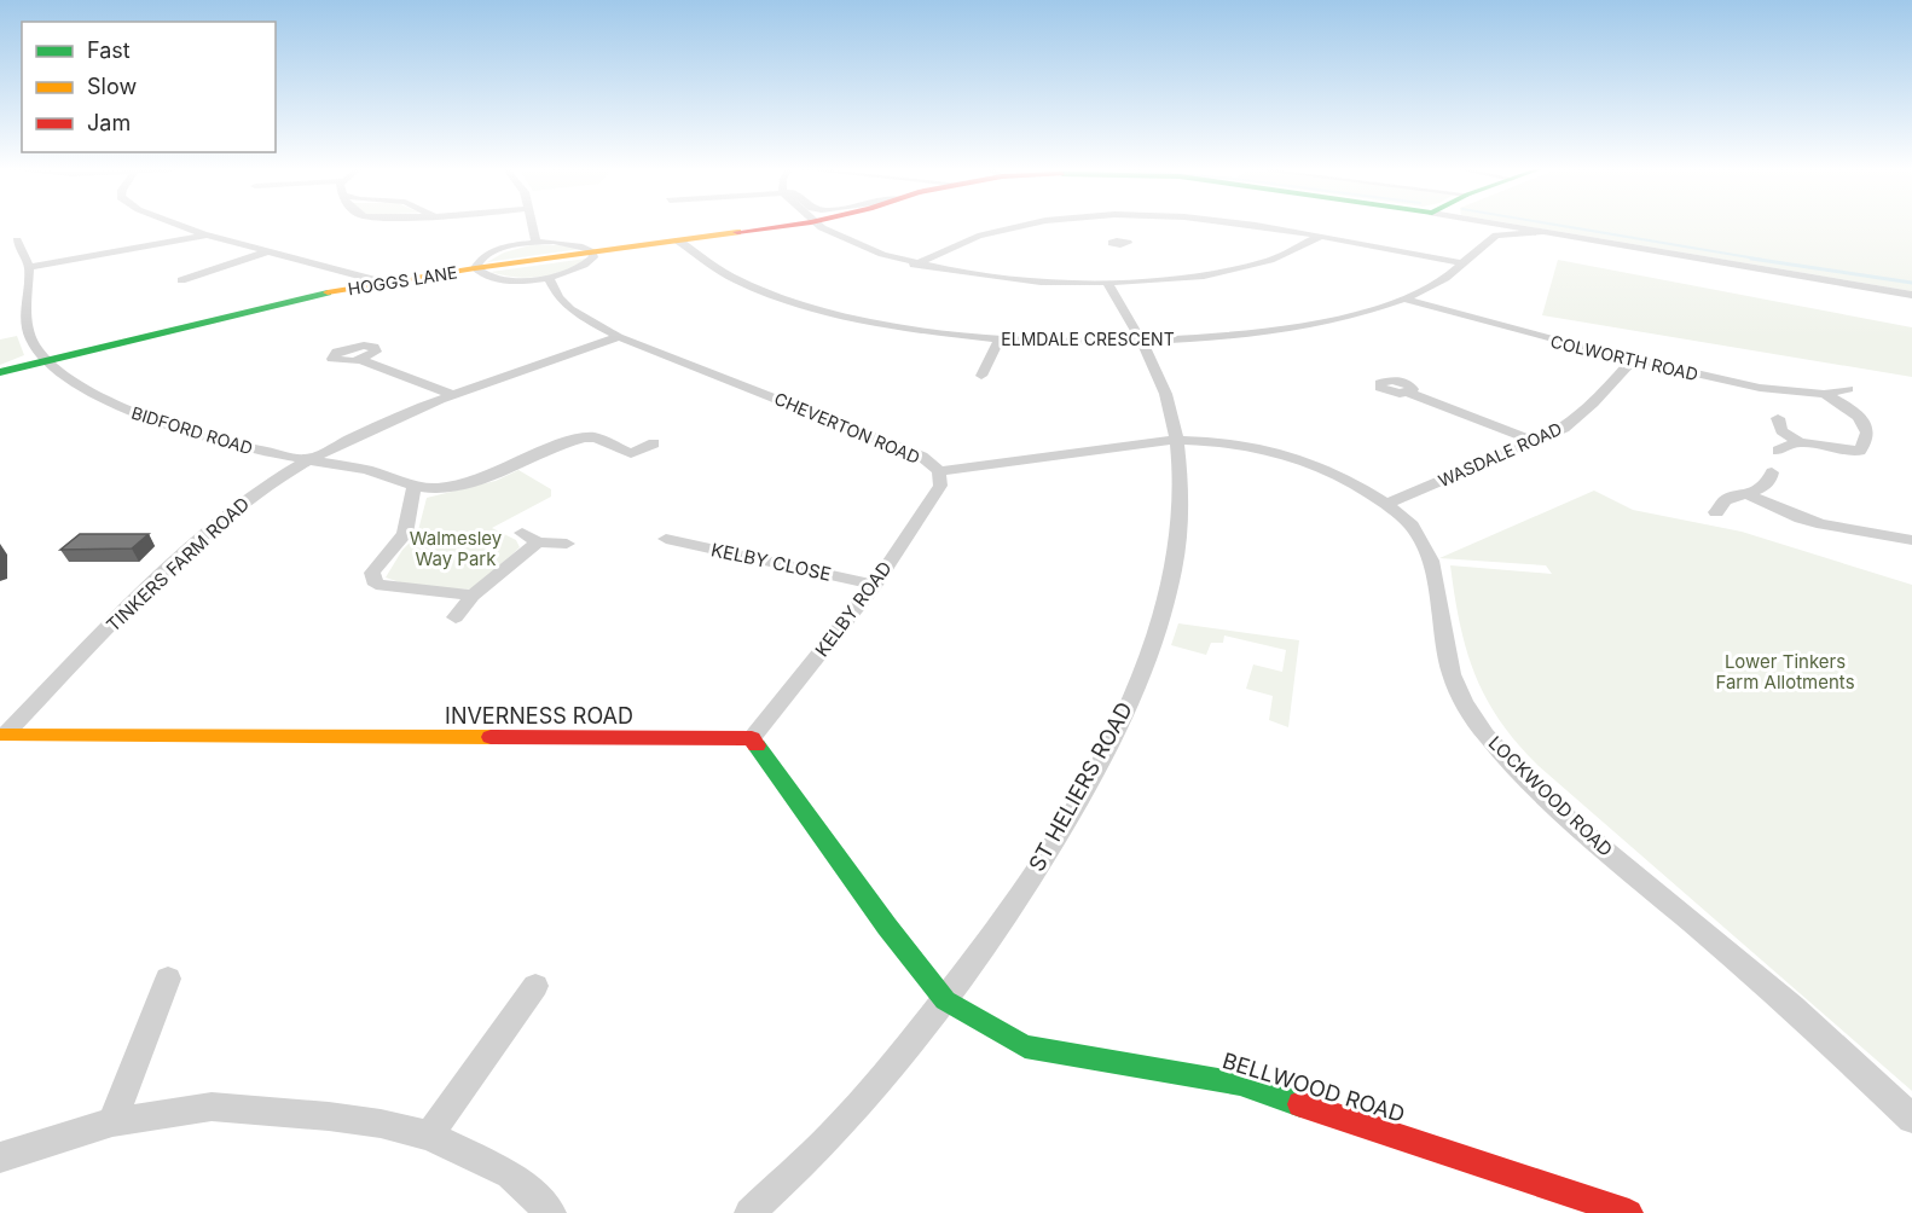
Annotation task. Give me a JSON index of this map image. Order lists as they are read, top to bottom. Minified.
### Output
{"streets":{"street":["HOGGS LANE","ELMDALE CRESCENT","COLWORTH ROAD","CHEVERTON ROAD","BIDFORD ROAD","WASDALE ROAD","KELBY CLOSE","TINKERS FARM ROAD","KELBY ROAD","INVERNESS ROAD","ST HELIERS ROAD","LOCKWOOD ROAD","BELLWOOD ROAD"]},"crossings":[["HOGGS LANE","ELMDALE CRESCENT"],["HOGGS LANE","BIDFORD ROAD"],["ELMDALE CRESCENT","COLWORTH ROAD"],["ELMDALE CRESCENT","ST HELIERS ROAD"],["COLWORTH ROAD","WASDALE ROAD"],["CHEVERTON ROAD","TINKERS FARM ROAD"],["CHEVERTON ROAD","KELBY ROAD"],["CHEVERTON ROAD","ST HELIERS ROAD"],["CHEVERTON ROAD","LOCKWOOD ROAD"],["BIDFORD ROAD","TINKERS FARM ROAD"],["WASDALE ROAD","LOCKWOOD ROAD"],["KELBY CLOSE","KELBY ROAD"],["TINKERS FARM ROAD","INVERNESS ROAD"],["KELBY ROAD","INVERNESS ROAD"],["ST HELIERS ROAD","LOCKWOOD ROAD"],["ST HELIERS ROAD","BELLWOOD ROAD"]],"parks":["Walmesley Way Park","Lower Tinkers Farm Allotments"],"legend":["Fast","Slow","Jam"]}
